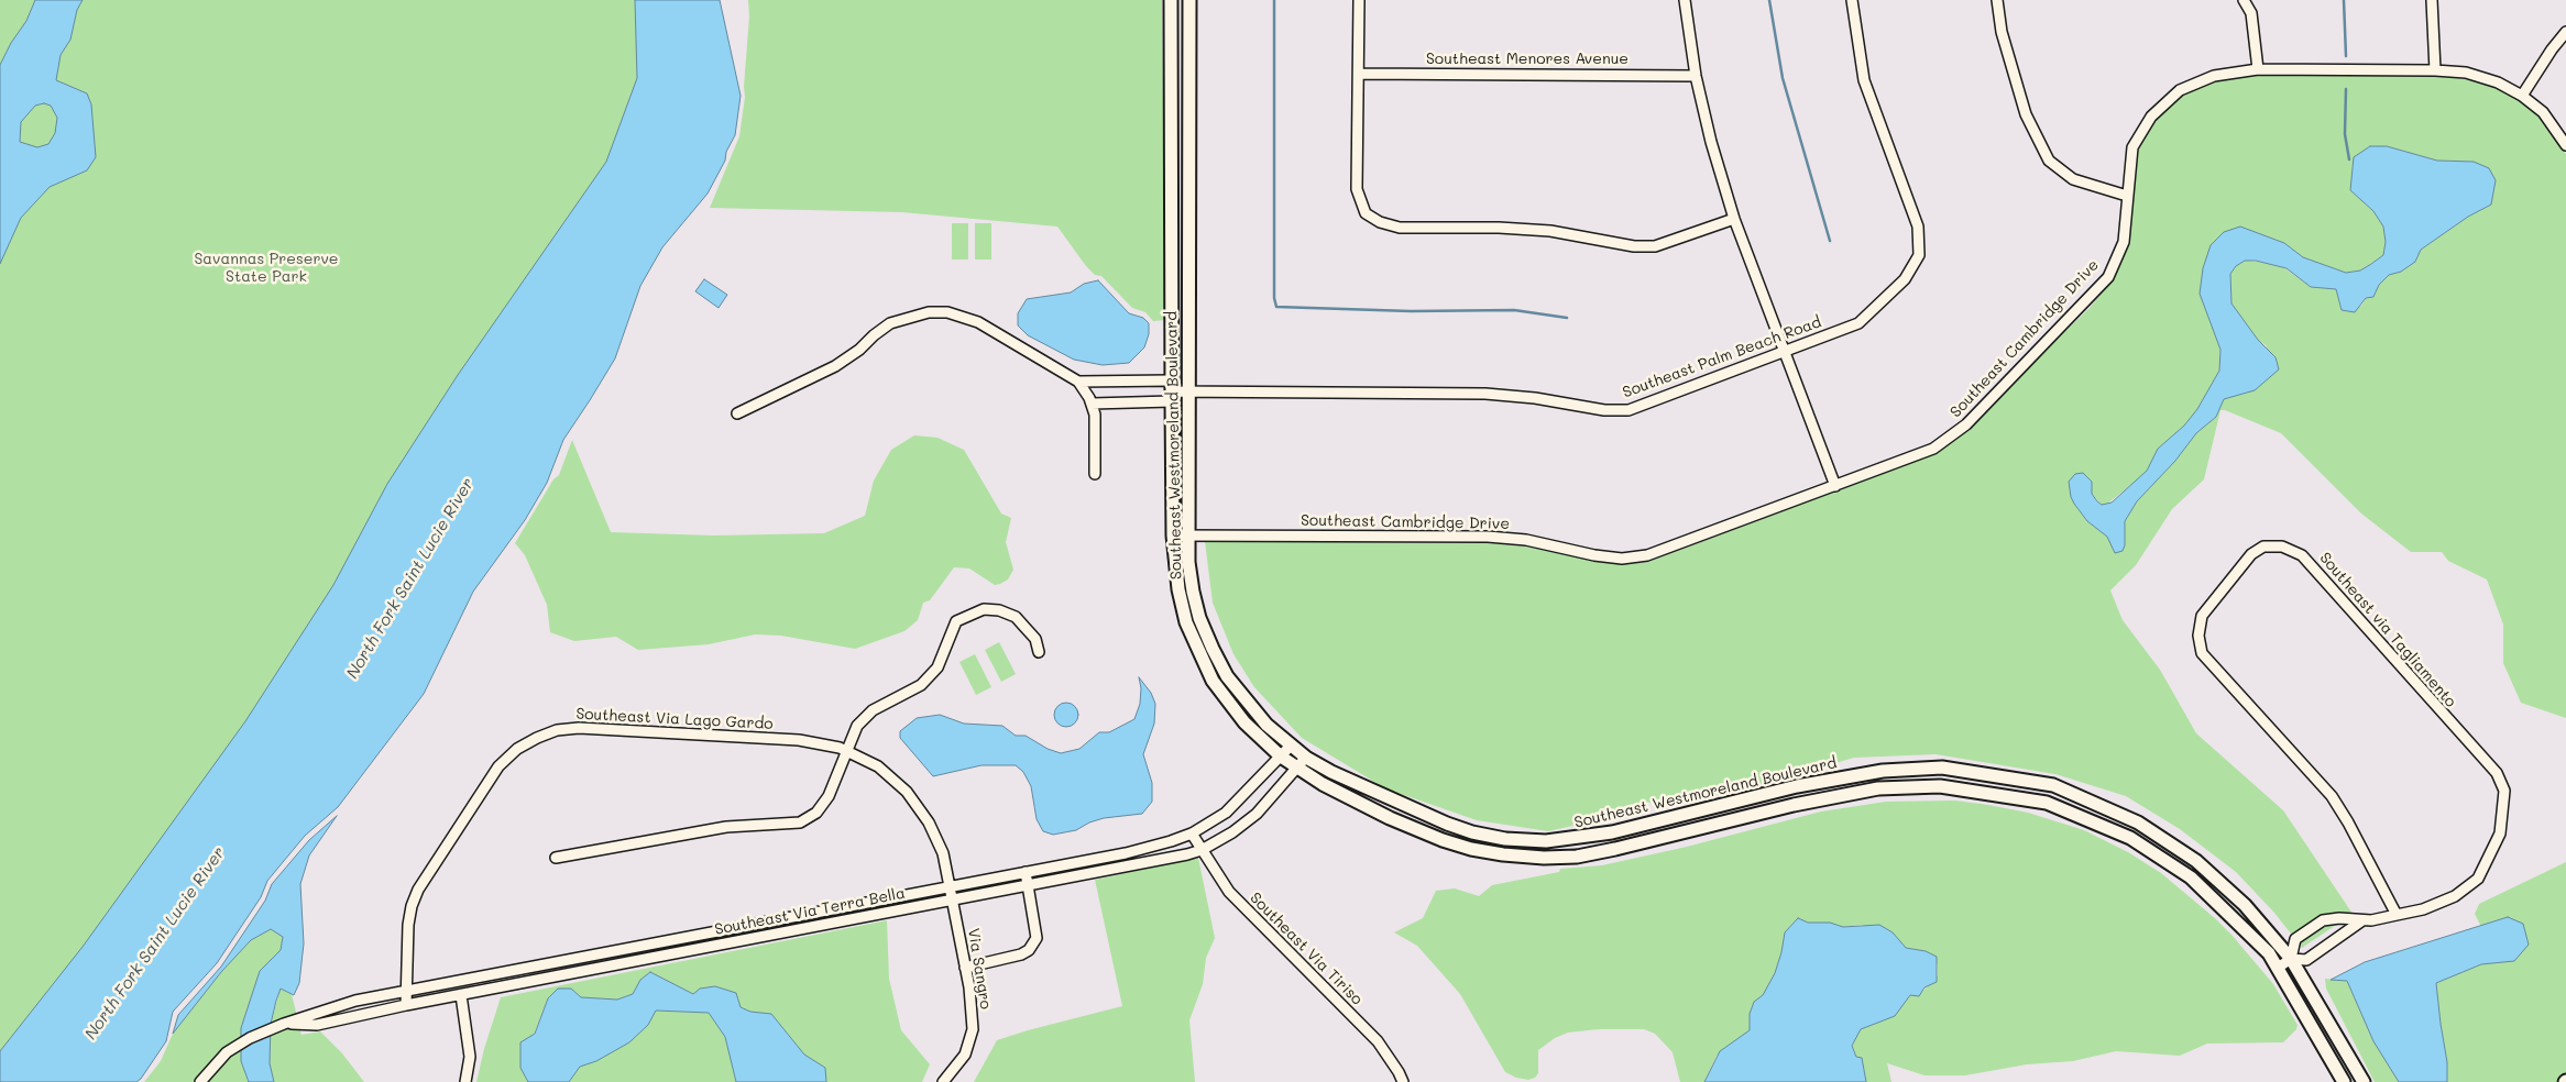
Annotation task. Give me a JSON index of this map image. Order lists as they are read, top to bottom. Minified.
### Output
{"streets":{"street":["Southeast Menores Avenue","Southeast Cambridge Drive","Southeast Palm Beach Road","Southeast Westmoreland Boulevard","Southeast via Tagliamento","Southeast Via Lago Gardo","Southeast Via Terra Bella","Southeast Via Tiriso","Via Sangro"]},"crossings":[["Southeast Cambridge Drive","Southeast Westmoreland Boulevard"],["Southeast Palm Beach Road","Southeast Westmoreland Boulevard"],["Southeast Westmoreland Boulevard","Southeast via Tagliamento"],["Southeast Westmoreland Boulevard","Southeast Via Terra Bella"],["Southeast Via Lago Gardo","Southeast Via Terra Bella"],["Southeast Via Lago Gardo","Via Sangro"],["Southeast Via Terra Bella","Southeast Via Tiriso"],["Southeast Via Terra Bella","Via Sangro"]],"water":["North Fork Saint Lucie River"],"parks":["Savannas Preserve State Park"]}
